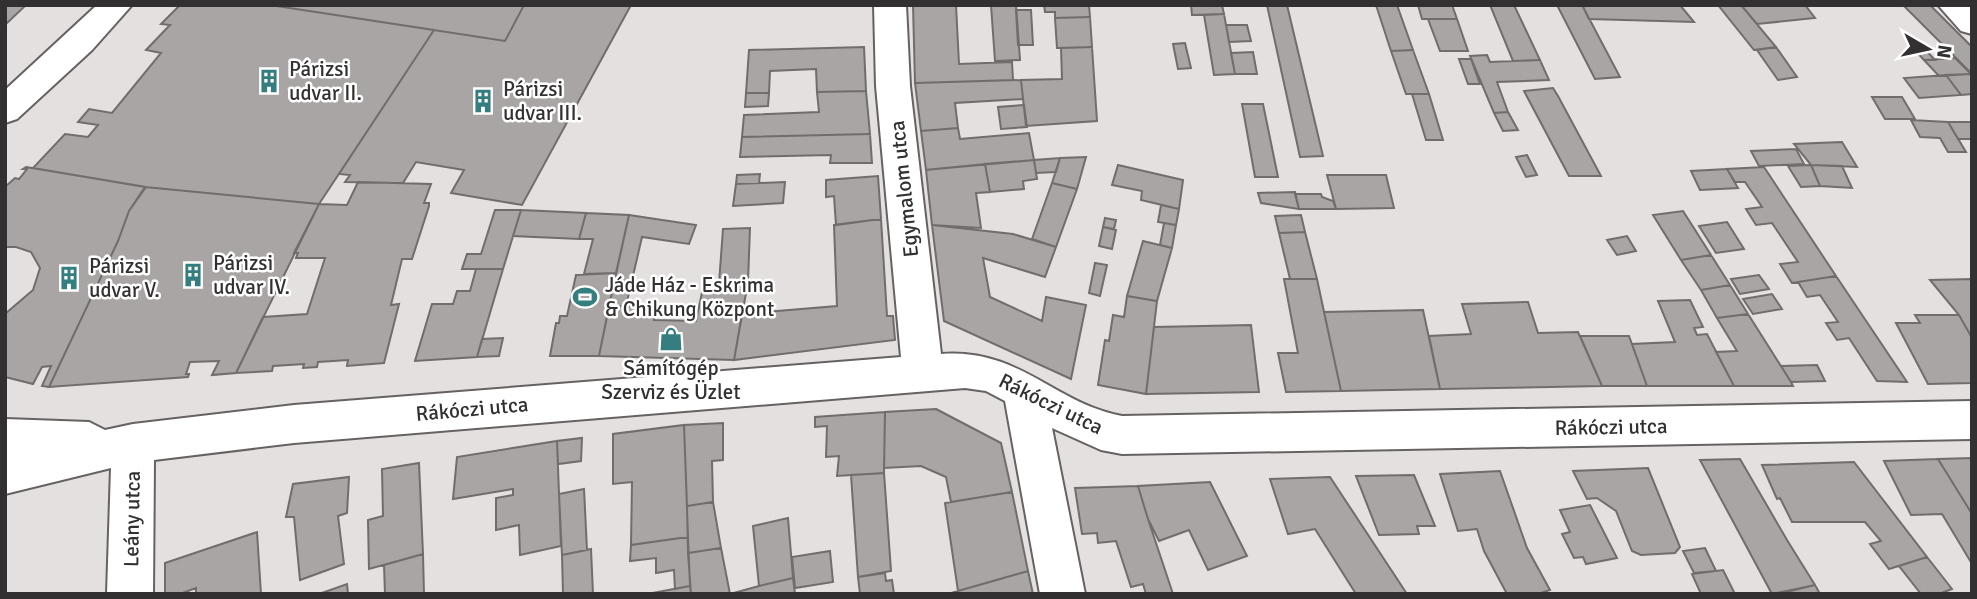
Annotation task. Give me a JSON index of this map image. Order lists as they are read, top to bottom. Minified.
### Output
{"streets":{"street":["Egymalom utca","Rákóczi utca","Leány utca"]},"crossings":[["Egymalom utca","Rákóczi utca"],["Rákóczi utca","Leány utca"]],"places":{"building":["Párizsi udvar II.","Párizsi udvar III.","Párizsi udvar IV.","Párizsi udvar V."],"sports":["Jáde Ház - Eskrima & Chikung Központ"],"shop":["Sámítógép Szerviz és Üzlet"]},"north":"right"}
